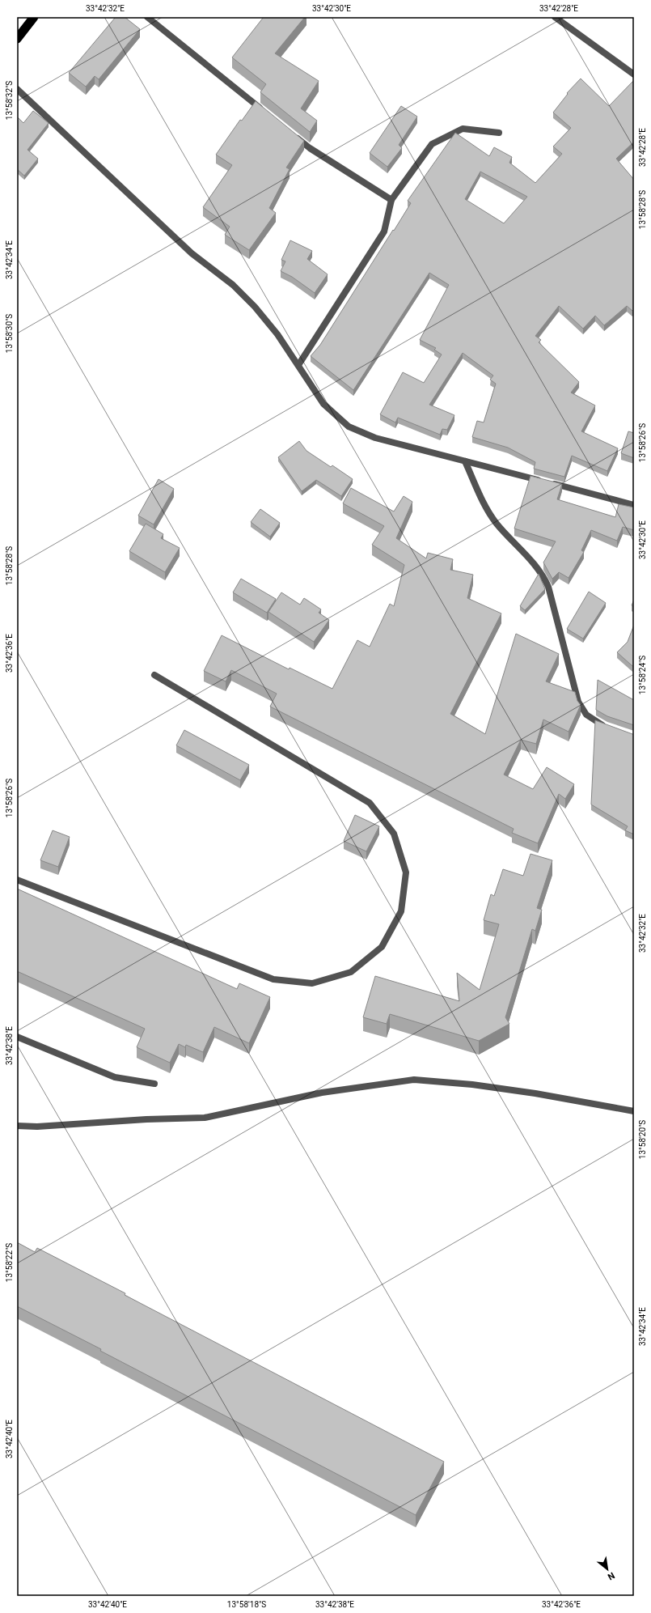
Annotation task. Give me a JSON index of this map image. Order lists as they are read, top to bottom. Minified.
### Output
{"north":"bottom right","coordinates":["33°42'32\"E","33°42'30\"E","33°42'28\"E","13°58'32\"S","13°58'28\"S","33°42'34\"E","13°58'30\"S","13°58'26\"S","33°42'36\"E","13°58'24\"S","33°42'38\"E","13°58'20\"S","13°58'22\"S","33°42'40\"E","13°58'18\"S"]}
